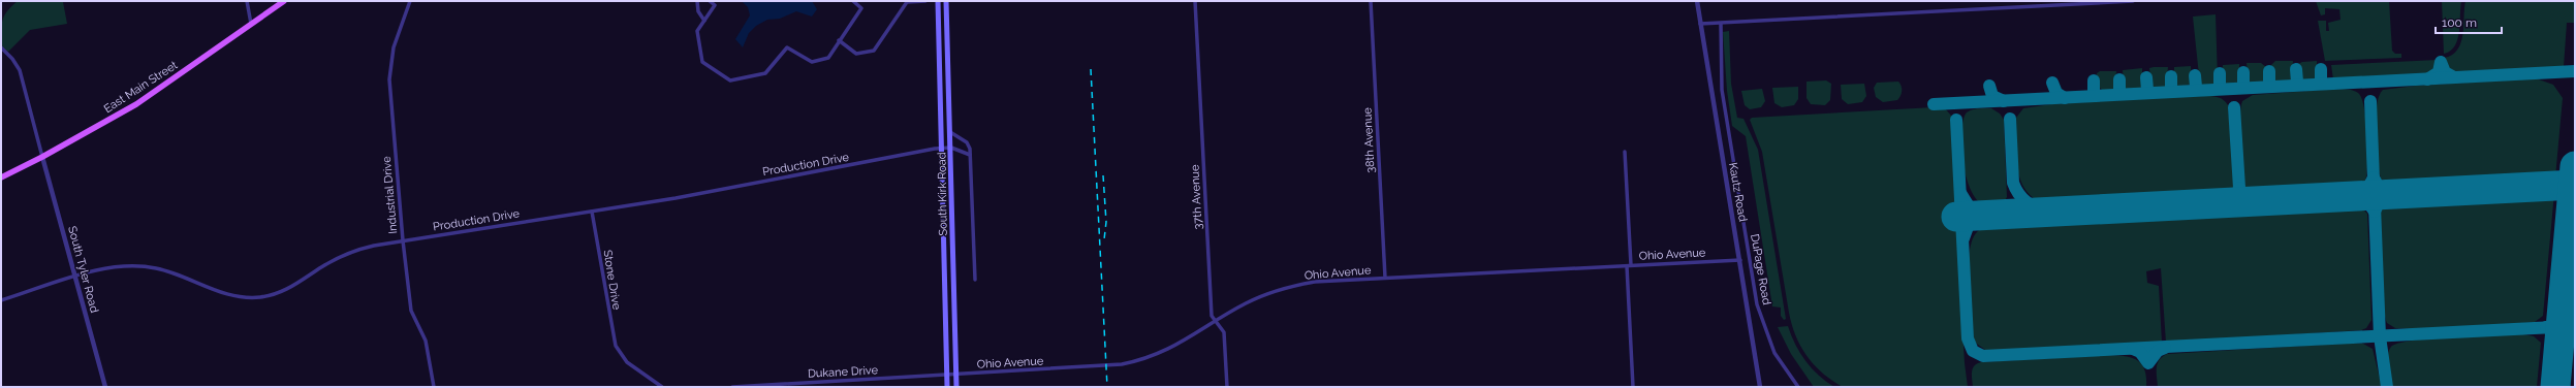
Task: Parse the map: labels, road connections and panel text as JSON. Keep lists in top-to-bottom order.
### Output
{
  "streets": {
    "main road": ["East Main Street", "South Kirk Road"],
    "street": [
      "38th Avenue",
      "Production Drive",
      "Kautz Road",
      "Industrial Drive",
      "37th Avenue",
      "Ohio Avenue",
      "South Tyler Road",
      "DuPage Road",
      "Stone Drive",
      "Dukane Drive"
    ]
  },
  "crossings": [
    ["East Main Street", "South Tyler Road"],
    ["38th Avenue", "Ohio Avenue"],
    ["Production Drive", "South Kirk Road"],
    ["Production Drive", "Industrial Drive"],
    ["Production Drive", "South Tyler Road"],
    ["Production Drive", "Stone Drive"],
    ["Kautz Road", "Ohio Avenue"],
    ["South Kirk Road", "Ohio Avenue"],
    ["South Kirk Road", "Dukane Drive"],
    ["37th Avenue", "Ohio Avenue"],
    ["Ohio Avenue", "Dukane Drive"]
  ],
  "scale_bar": "100 m"
}
